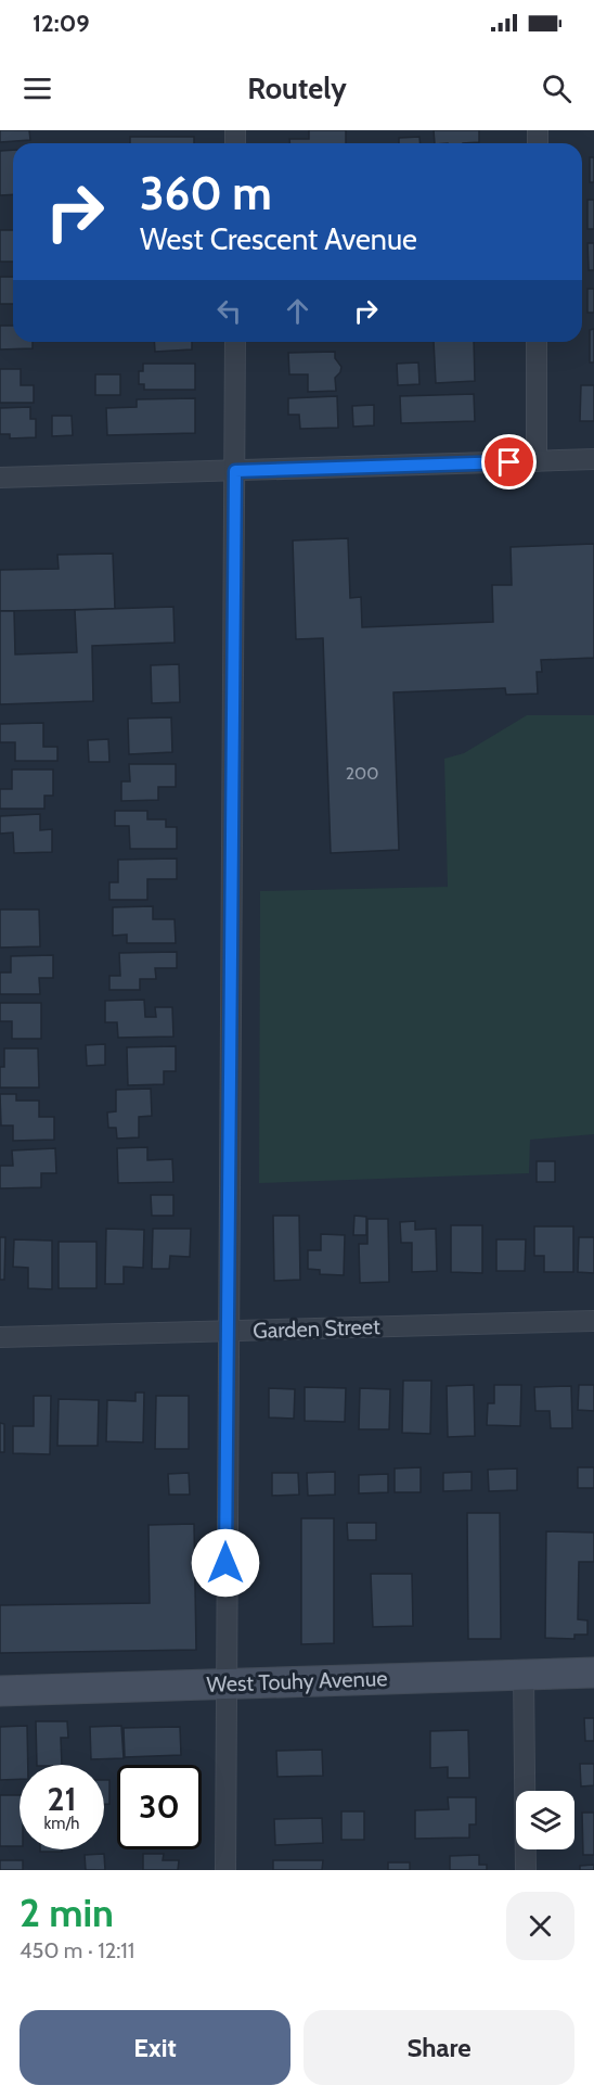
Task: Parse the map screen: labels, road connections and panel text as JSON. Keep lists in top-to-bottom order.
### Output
{
  "streets": {
    "main road": ["West Touhy Avenue"],
    "street": ["Garden Street"]
  },
  "house_numbers": ["200"],
  "page": {
    "status": "12:09",
    "header": "Routely",
    "turn": ["360 m", "West Crescent Avenue"],
    "speed": "21 km/h",
    "limit": "30",
    "heading": ["2 min", "450 m · 12:11"],
    "buttons": ["Exit", "Share"]
  }
}
